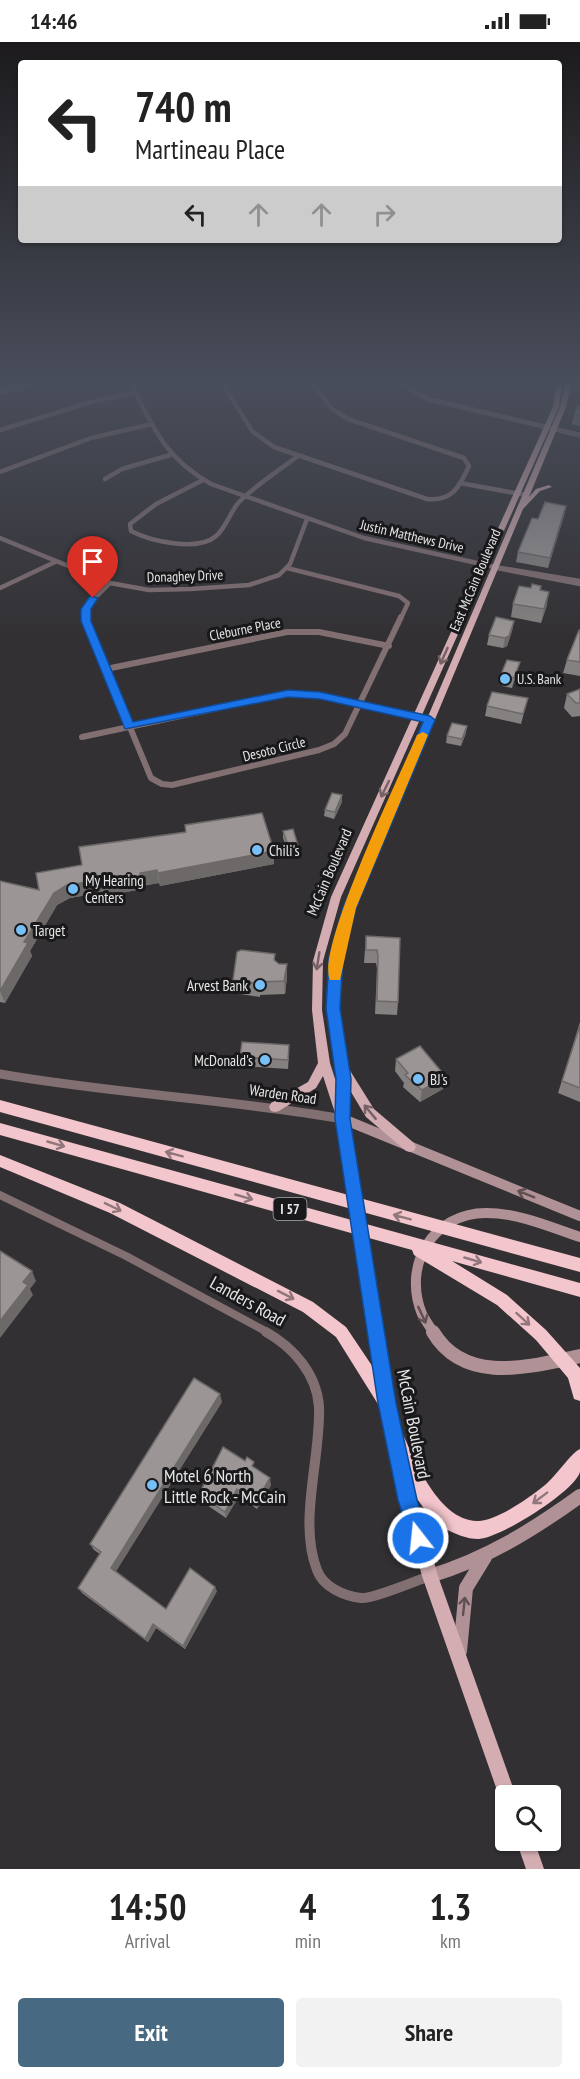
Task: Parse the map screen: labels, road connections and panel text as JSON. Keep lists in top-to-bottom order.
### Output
{
  "streets": {
    "highway": ["I 57"],
    "main road": [
      "East McCain Boulevard",
      "McCain Boulevard",
      "Warden Road",
      "Landers Road"
    ],
    "street": [
      "Justin Matthews Drive",
      "Donaghey Drive",
      "Cleburne Place",
      "Desoto Circle"
    ]
  },
  "crossings": [
    ["Justin Matthews Drive", "East McCain Boulevard"],
    ["Donaghey Drive", "Desoto Circle"],
    ["East McCain Boulevard", "McCain Boulevard"],
    ["Cleburne Place", "Desoto Circle"],
    ["McCain Boulevard", "Warden Road"],
    ["McCain Boulevard", "Landers Road"]
  ],
  "places": [
    "U.S. Bank",
    "Chili's",
    "My Hearing Centers",
    "Target",
    "Arvest Bank",
    "McDonald's",
    "BJ's",
    "Motel 6 North Little Rock - McCain"
  ],
  "page": {
    "status": "14:46",
    "turn": ["740 m", "Martineau Place"],
    "eta": [
      "14:50",
      "Arrival",
      "4",
      "min",
      "1.3",
      "km"
    ],
    "buttons": ["Exit", "Share"]
  }
}
